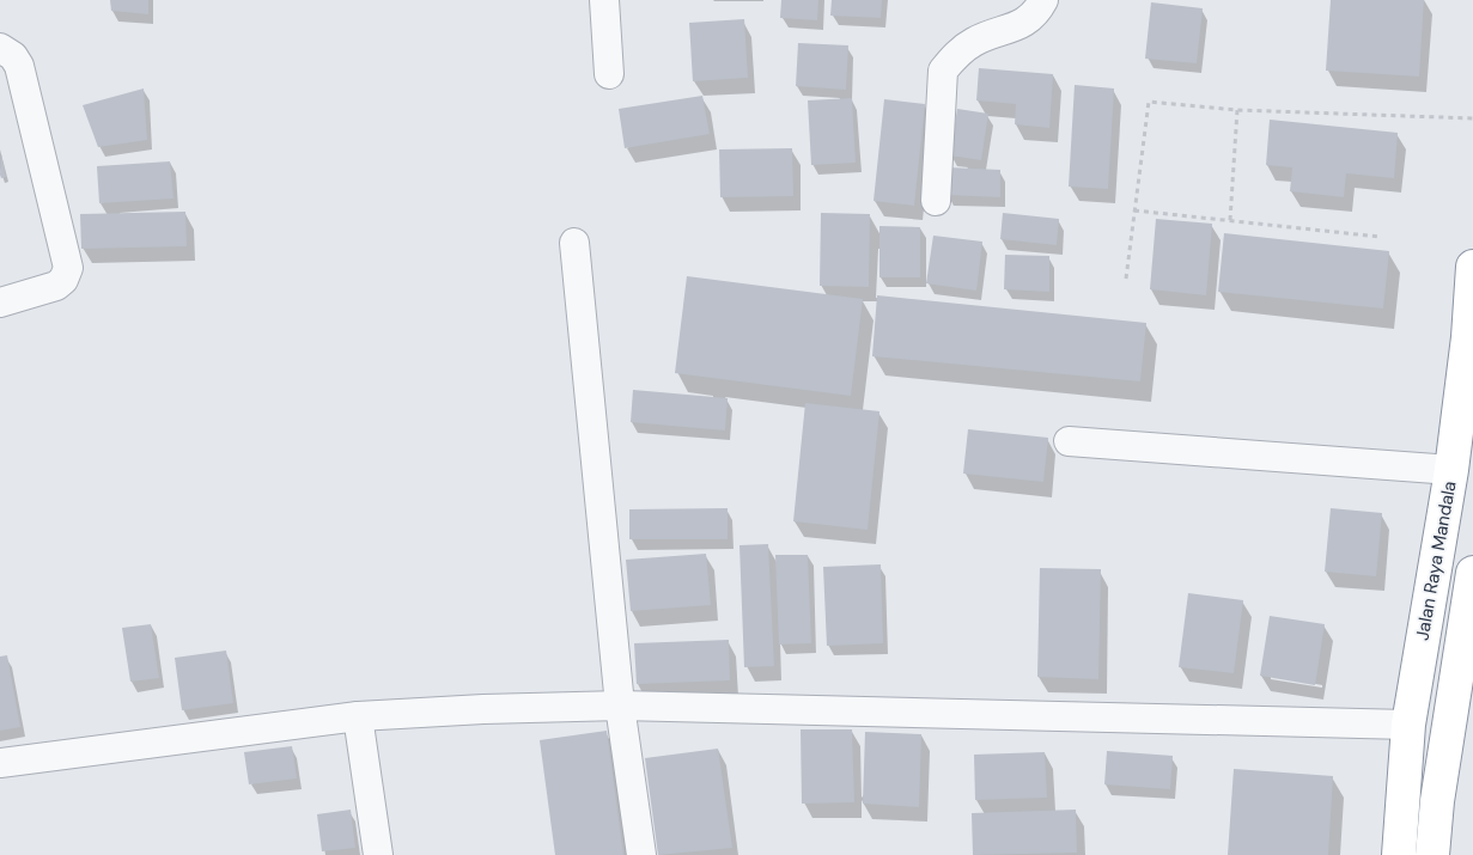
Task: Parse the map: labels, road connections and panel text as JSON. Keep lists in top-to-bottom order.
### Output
{
  "streets": {
    "highway": ["Jalan Raya Mandala"]
  }
}
